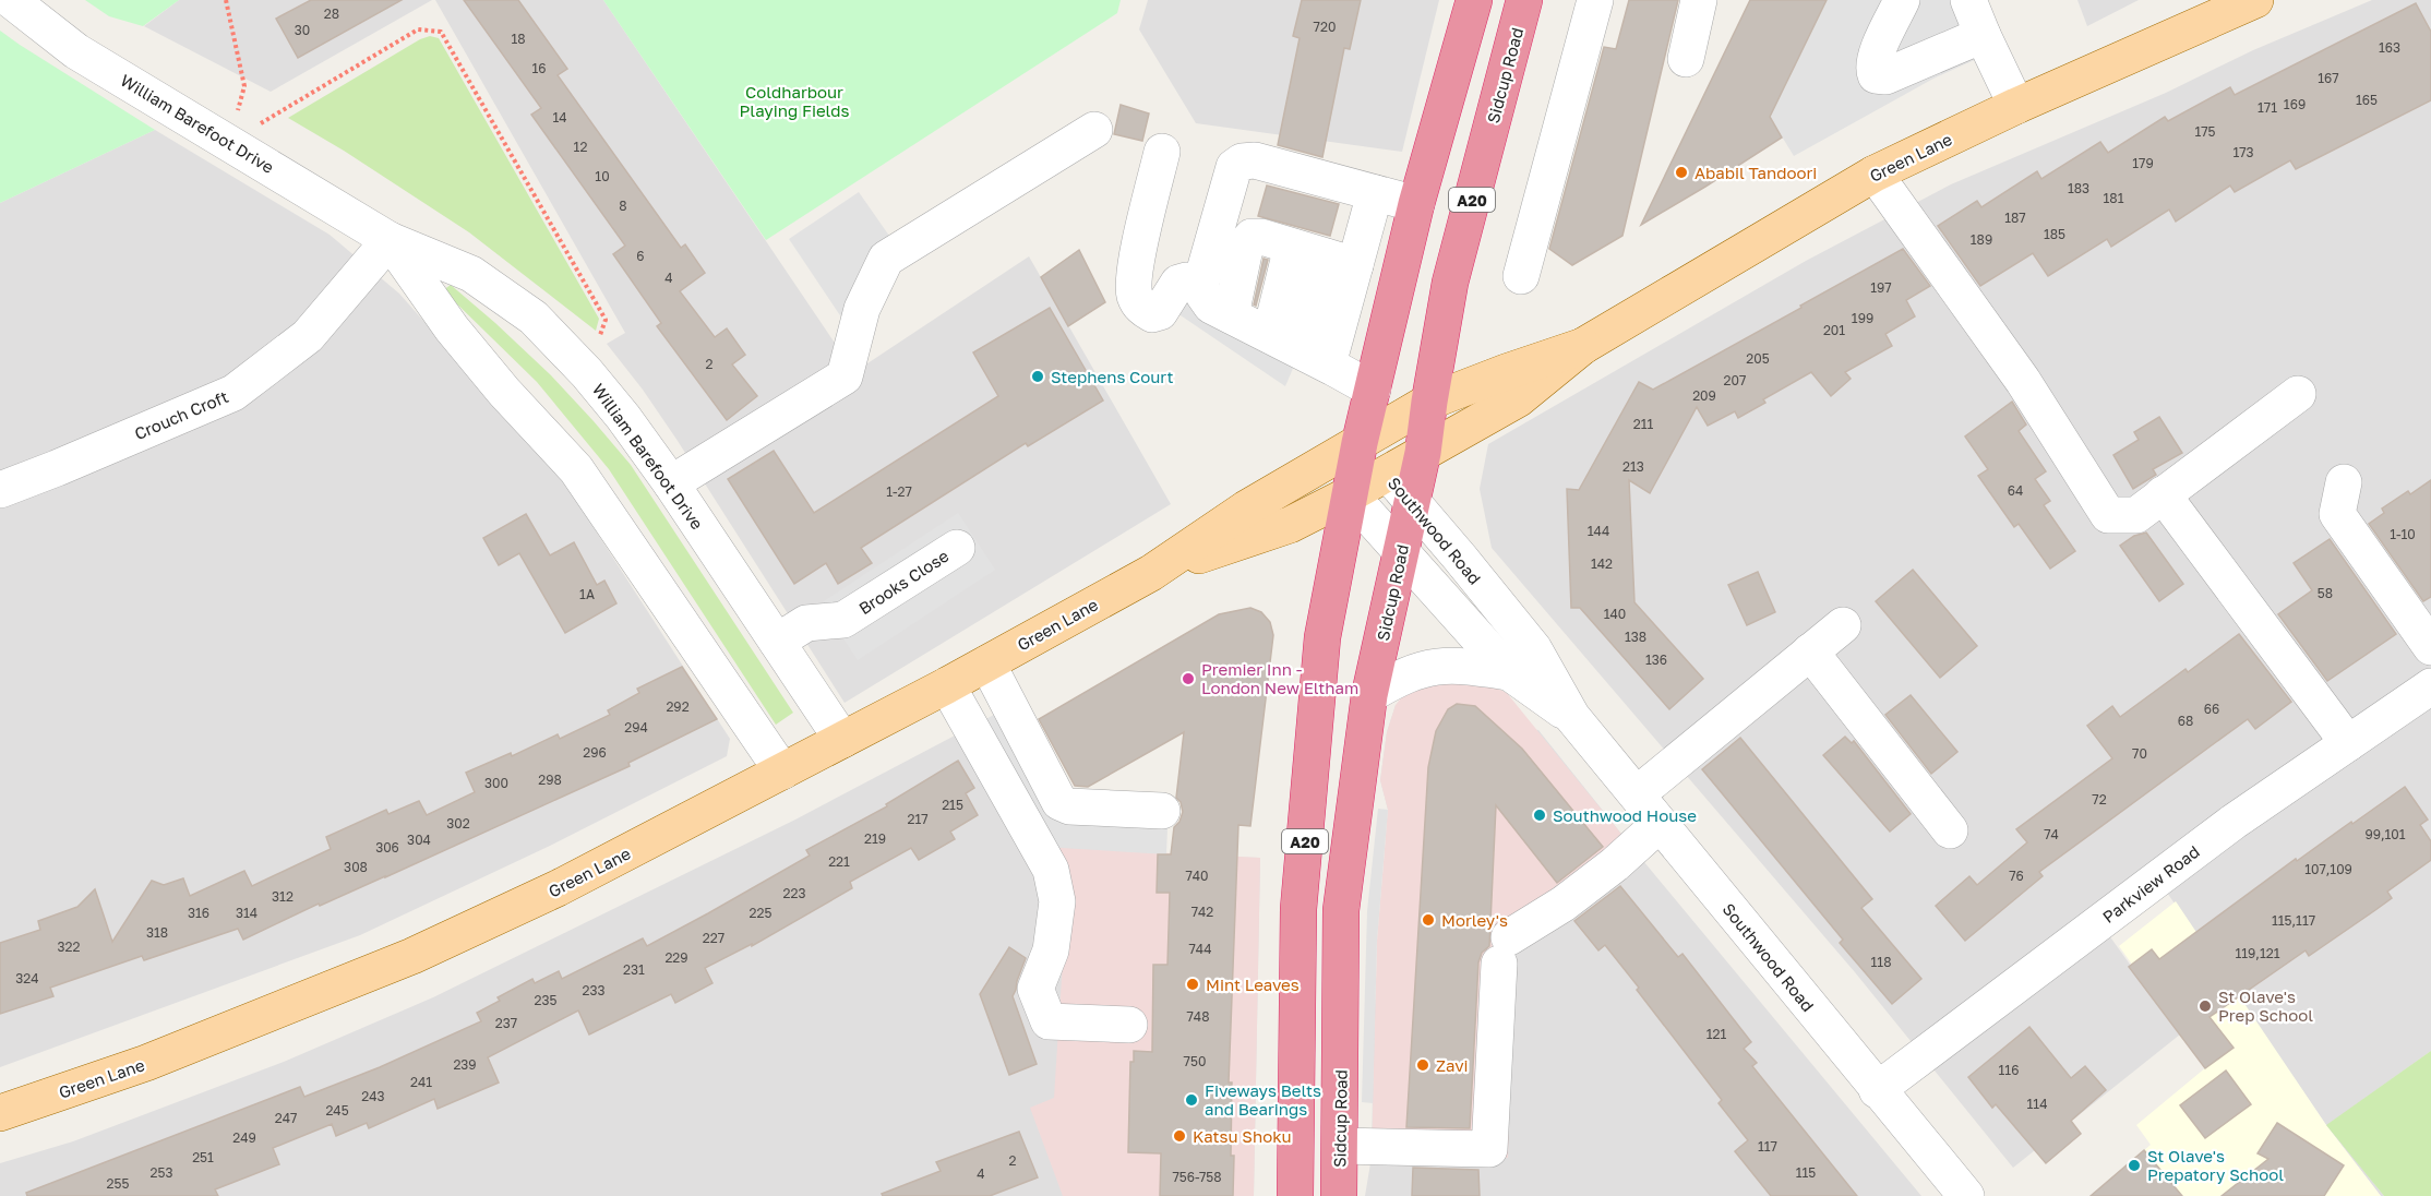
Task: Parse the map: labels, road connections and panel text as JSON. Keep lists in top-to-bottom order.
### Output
{
  "streets": {
    "highway": ["Sidcup Road", "A20"],
    "main road": ["Green Lane"],
    "street": [
      "William Barefoot Drive",
      "Crouch Croft",
      "Southwood Road",
      "Brooks Close",
      "Parkview Road"
    ]
  },
  "crossings": [
    ["Sidcup Road", "Green Lane"],
    ["Sidcup Road", "Southwood Road"],
    ["William Barefoot Drive", "Green Lane"],
    ["William Barefoot Drive", "Crouch Croft"],
    ["William Barefoot Drive", "Brooks Close"],
    ["Green Lane", "A20"],
    ["Green Lane", "Southwood Road"],
    ["A20", "Southwood Road"],
    ["Southwood Road", "Parkview Road"]
  ],
  "parks": ["Coldharbour Playing Fields"],
  "places": [
    "Ababil Tandoori",
    "Stephens Court",
    "Premier Inn - London New Eltham",
    "Southwood House",
    "Morley's",
    "Mint Leaves",
    "St Olave's Prep School",
    "Zavi",
    "Fiveways Belts and Bearings",
    "Katsu Shoku",
    "St Olave's Prepatory School"
  ],
  "house_numbers": [
    "28",
    "720",
    "30",
    "18",
    "163",
    "16",
    "167",
    "165",
    "169",
    "171",
    "14",
    "175",
    "12",
    "173",
    "179",
    "10",
    "183",
    "181",
    "8",
    "187",
    "185",
    "189",
    "6",
    "4",
    "197",
    "199",
    "201",
    "205",
    "2",
    "207",
    "209",
    "211",
    "213",
    "64",
    "1-27",
    "144",
    "1-10",
    "142",
    "58",
    "1A",
    "140",
    "138",
    "136",
    "292",
    "66",
    "68",
    "294",
    "296",
    "70",
    "298",
    "300",
    "72",
    "215",
    "217",
    "302",
    "74",
    "99,101",
    "219",
    "304",
    "306",
    "221",
    "308",
    "107,109",
    "740",
    "76",
    "223",
    "312",
    "742",
    "316",
    "314",
    "225",
    "115,117",
    "318",
    "227",
    "322",
    "744",
    "119,121",
    "229",
    "118",
    "231",
    "324",
    "233",
    "235",
    "748",
    "237",
    "121",
    "750",
    "239",
    "116",
    "241",
    "243",
    "114",
    "245",
    "247",
    "249",
    "117",
    "251",
    "2",
    "253",
    "115",
    "4",
    "756-758",
    "255"
  ]
}
